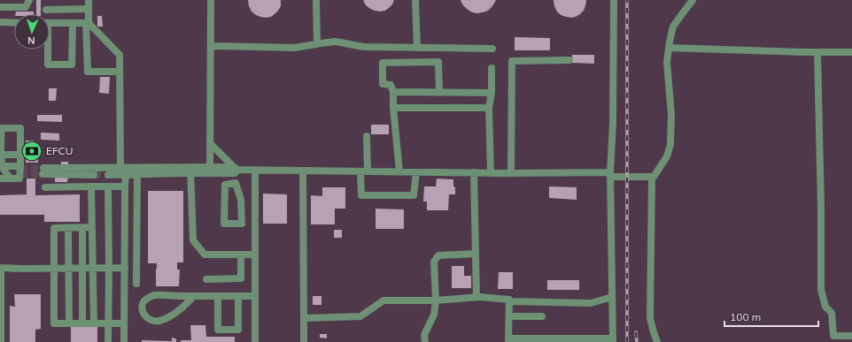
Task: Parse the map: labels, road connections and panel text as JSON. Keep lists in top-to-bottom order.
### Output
{
  "places": {
    "bank": ["EFCU"]
  },
  "scale_bar": "100 m",
  "north": "bottom"
}
